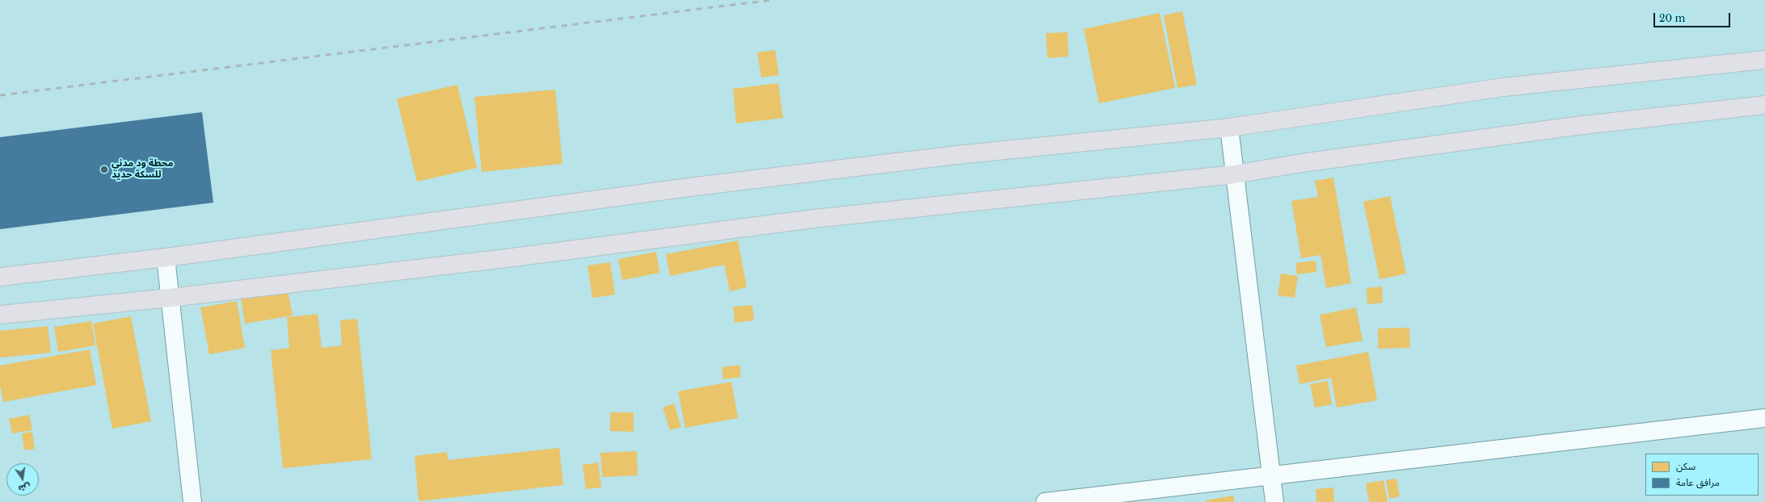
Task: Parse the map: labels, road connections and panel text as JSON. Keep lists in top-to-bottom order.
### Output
{
  "places": ["محطة ود مدني للسكة حديد"],
  "legend": ["سكن", "مرافق عامة"],
  "scale_bar": "20 m",
  "north": "bottom"
}
